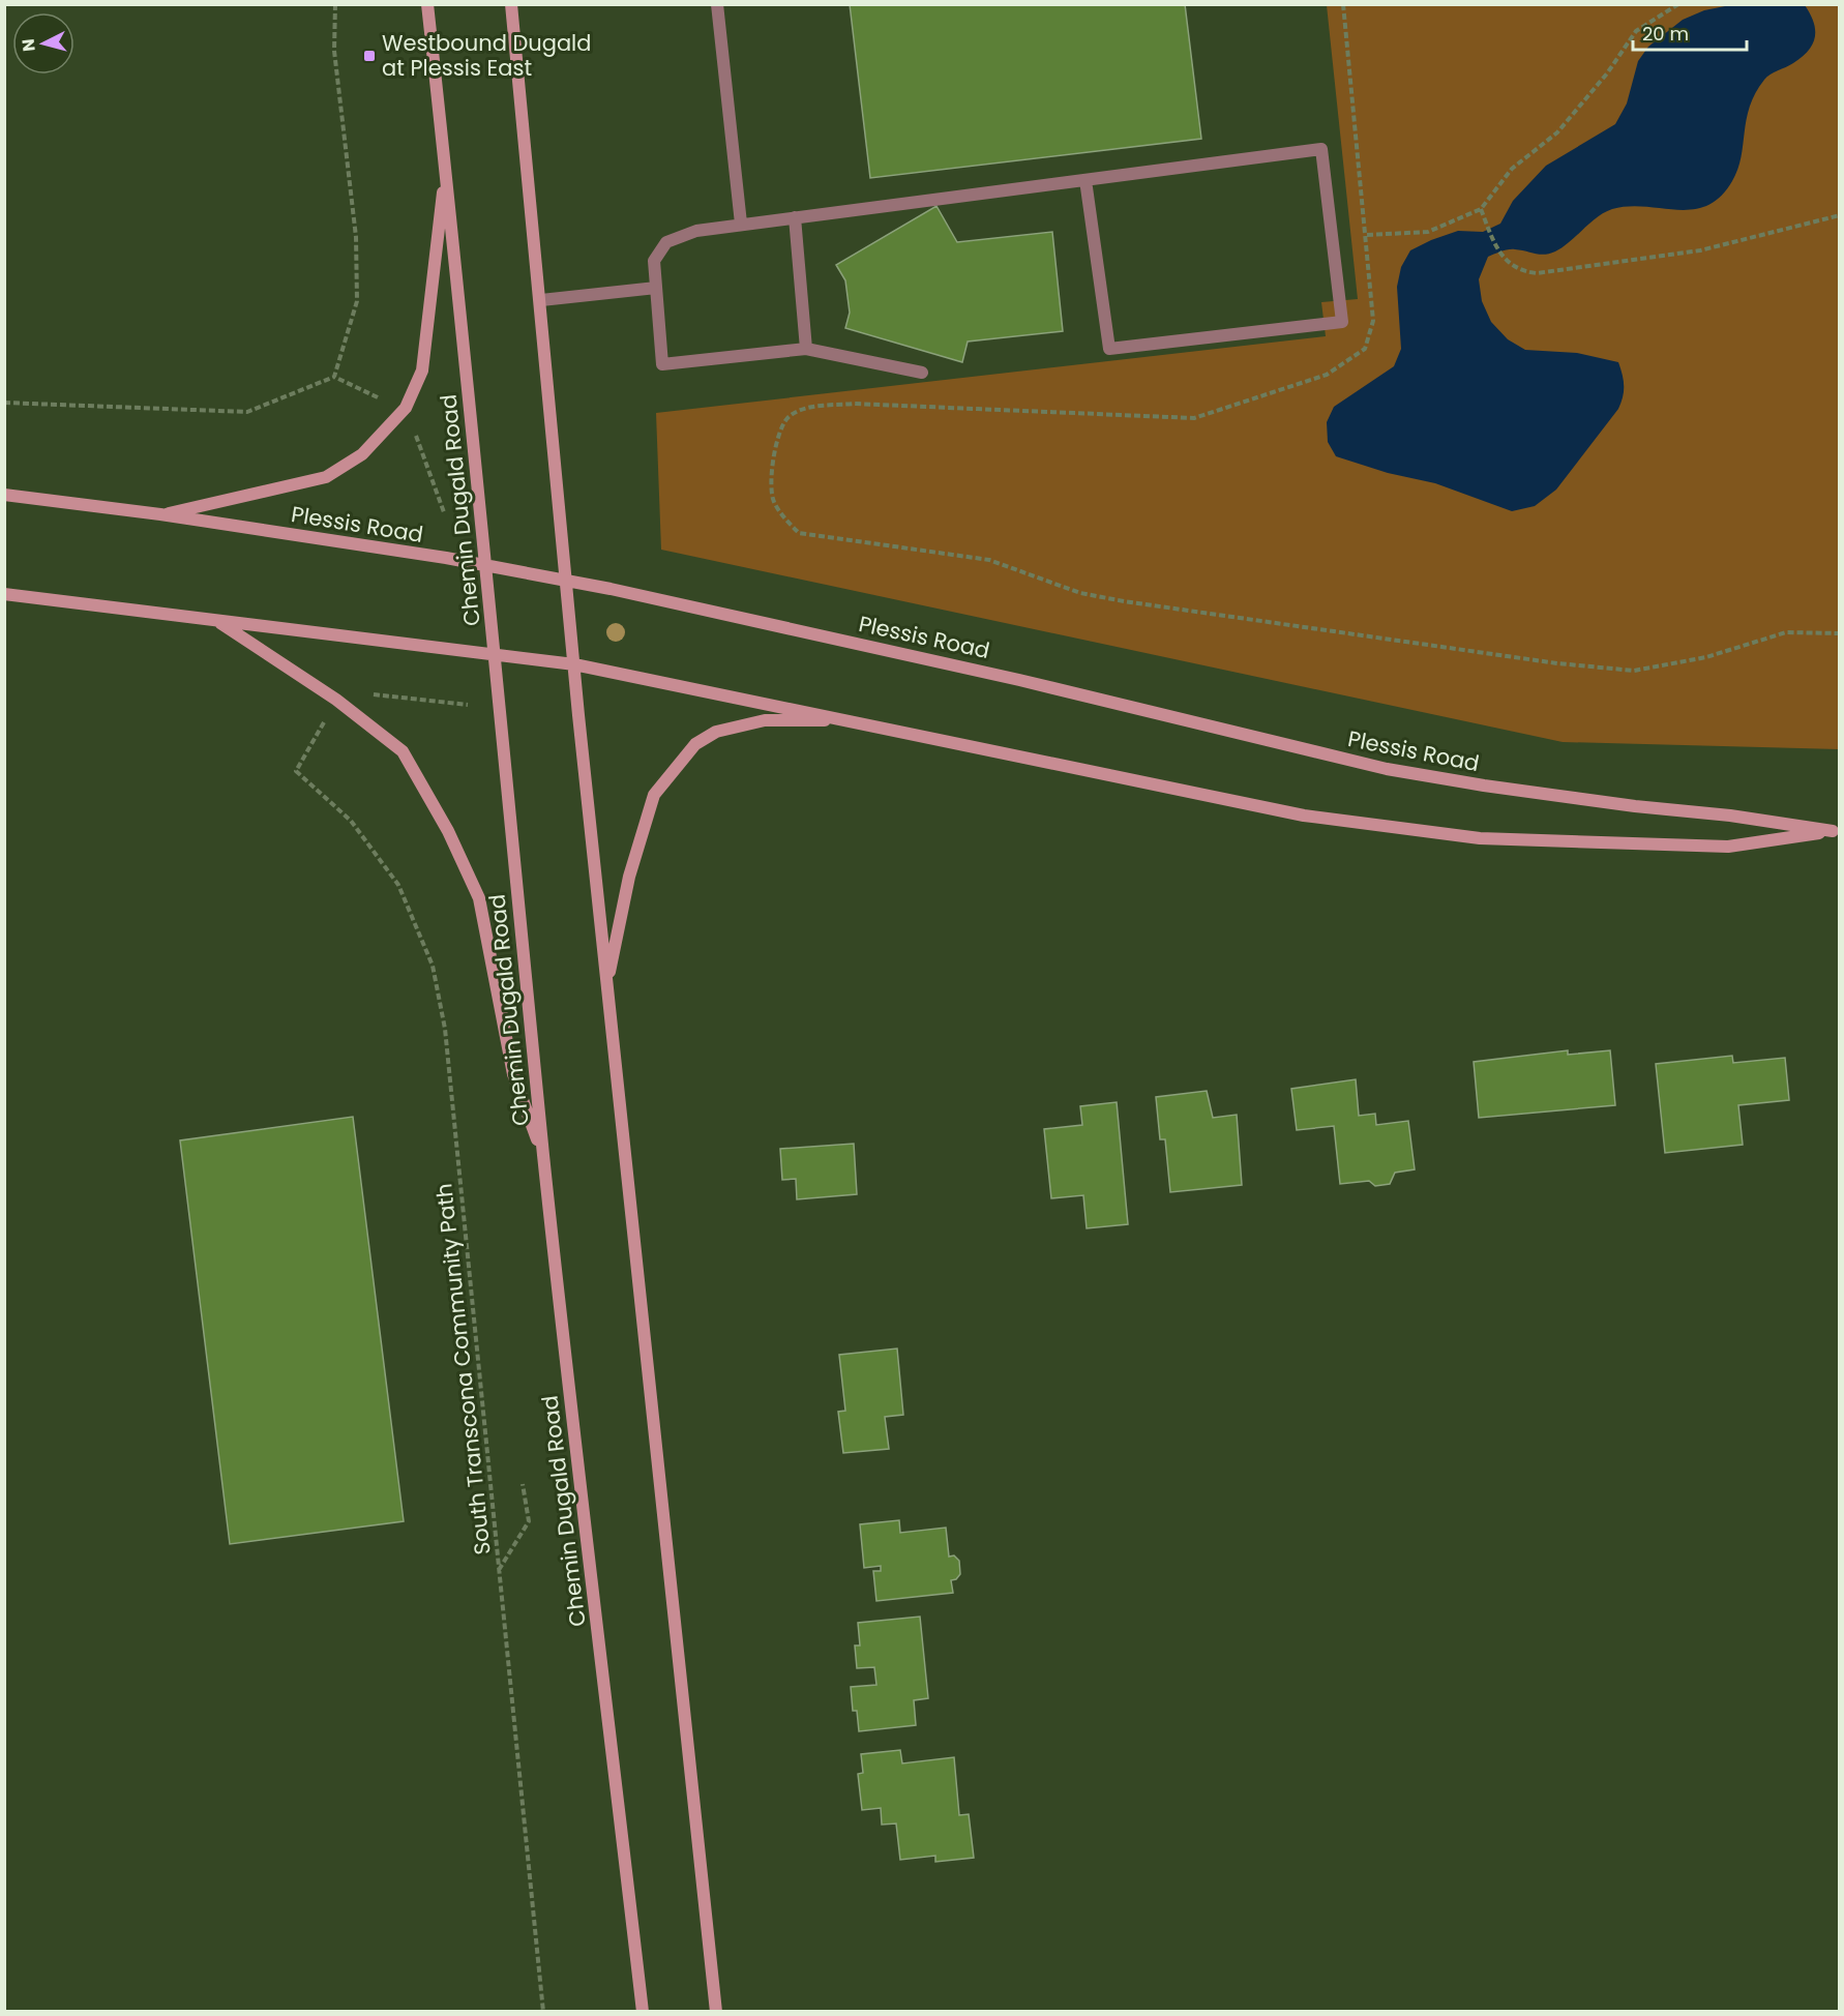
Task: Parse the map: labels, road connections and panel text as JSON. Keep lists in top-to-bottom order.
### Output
{
  "streets": {
    "main road": ["Chemin Dugald Road", "Plessis Road"],
    "path": ["South Transcona Community Path"]
  },
  "crossings": [
    ["Chemin Dugald Road", "Plessis Road"]
  ],
  "places": {
    "transit": ["Westbound Dugald at Plessis East"]
  },
  "scale_bar": "20 m",
  "north": "left"
}
